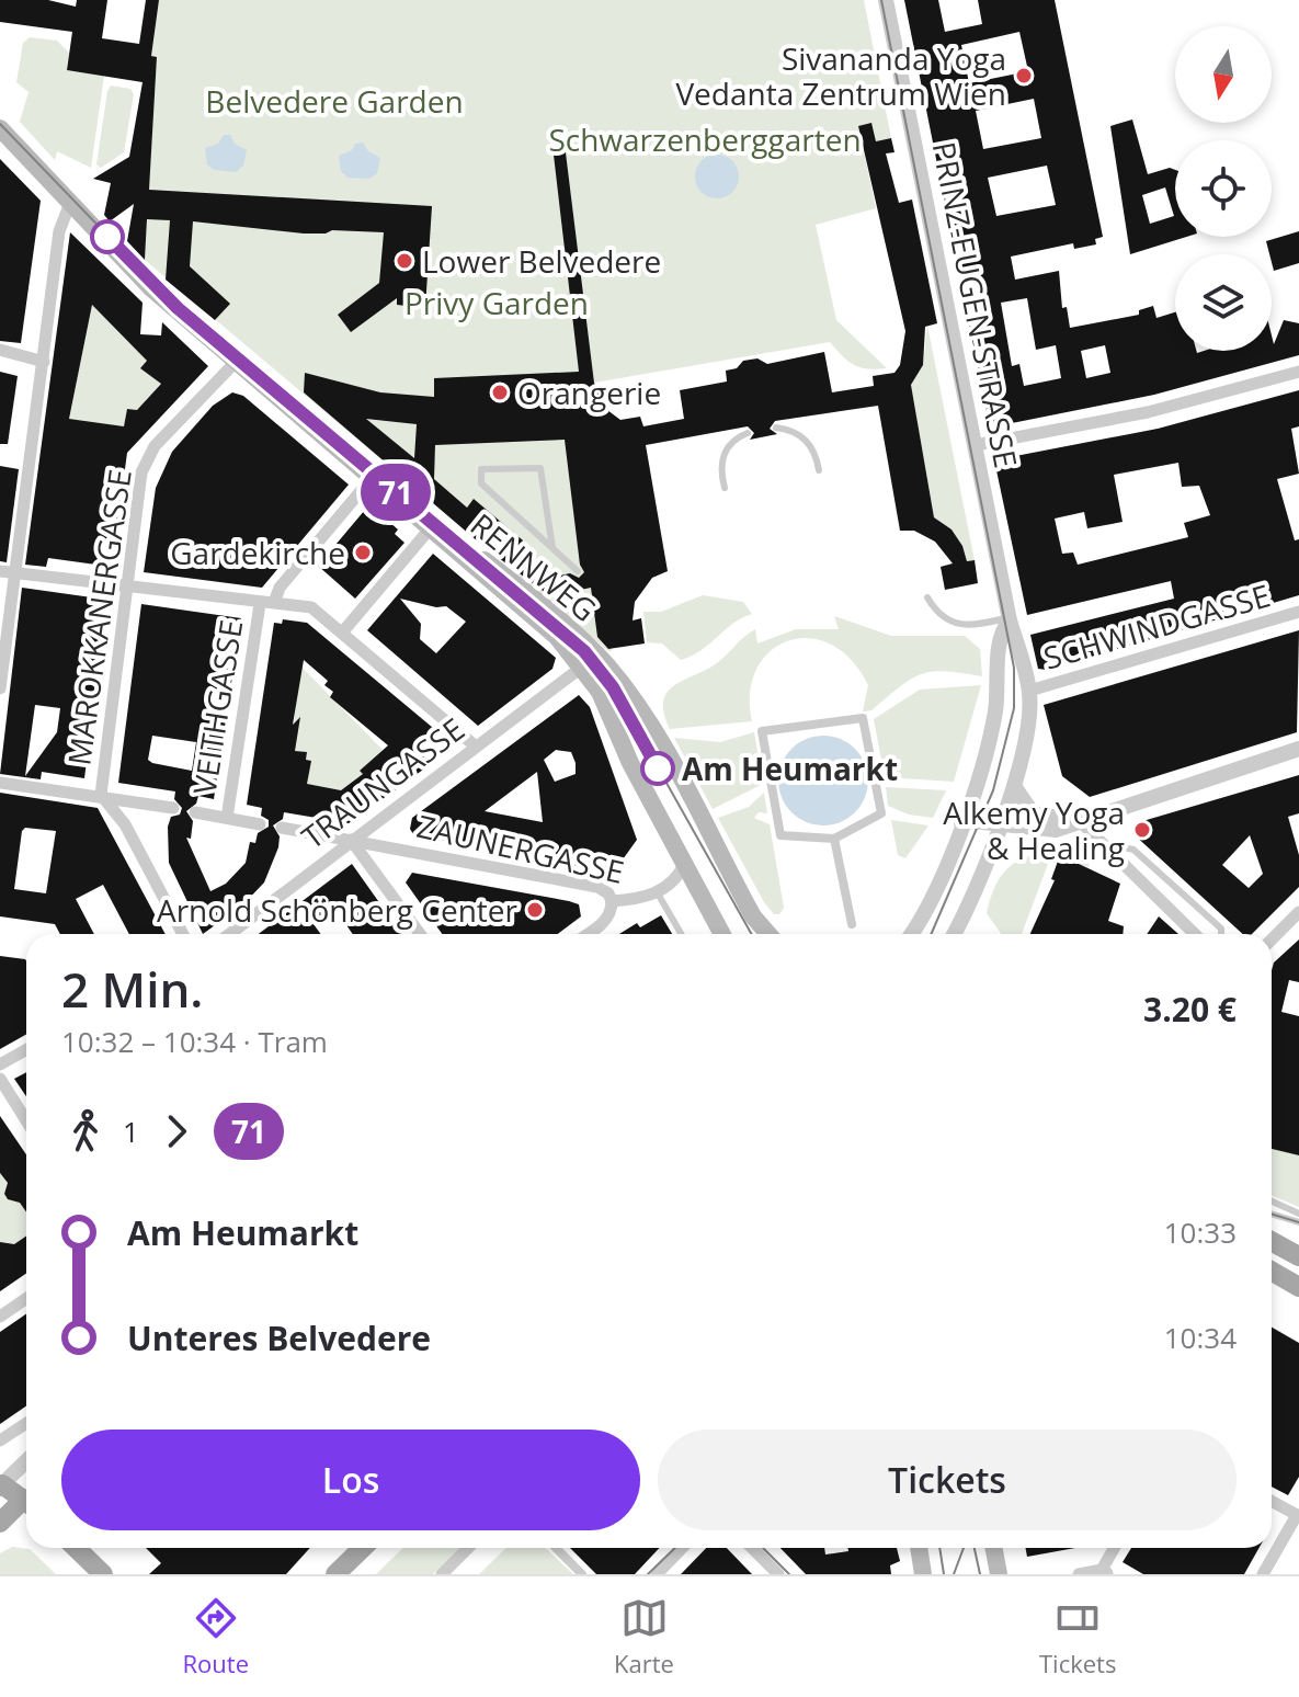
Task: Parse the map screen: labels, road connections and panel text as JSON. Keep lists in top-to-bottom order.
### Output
{
  "streets": {
    "main road": ["RENNWEG"],
    "street": [
      "PRINZ-EUGEN-STRASSE",
      "MAROKKANERGASSE",
      "SCHWINDGASSE",
      "VEITHGASSE",
      "TRAUNGASSE",
      "ZAUNERGASSE"
    ]
  },
  "crossings": [
    ["PRINZ-EUGEN-STRASSE", "SCHWINDGASSE"],
    ["RENNWEG", "MAROKKANERGASSE"],
    ["RENNWEG", "VEITHGASSE"],
    ["RENNWEG", "TRAUNGASSE"],
    ["RENNWEG", "ZAUNERGASSE"],
    ["TRAUNGASSE", "ZAUNERGASSE"]
  ],
  "parks": ["Belvedere Garden", "Schwarzenberggarten", "Privy Garden"],
  "places": [
    "Sivananda Yoga Vedanta Zentrum Wien",
    "Lower Belvedere",
    "Orangerie",
    "Gardekirche",
    "Am Heumarkt",
    "Alkemy Yoga & Healing",
    "Arnold Schönberg Center"
  ],
  "lines": ["tram line 71"],
  "north": "bottom",
  "page": {
    "on_map": "71",
    "heading": ["2 Min.", "10:32 – 10:34 · Tram", "3.20 €"],
    "legs": ["1", "71"],
    "list": [
      {
        "name": "Am Heumarkt",
        "value": "10:33"
      },
      {
        "name": "Unteres Belvedere",
        "value": "10:34"
      }
    ],
    "buttons": ["Los", "Tickets"],
    "tabs": ["Route", "Karte", "Tickets"]
  }
}
